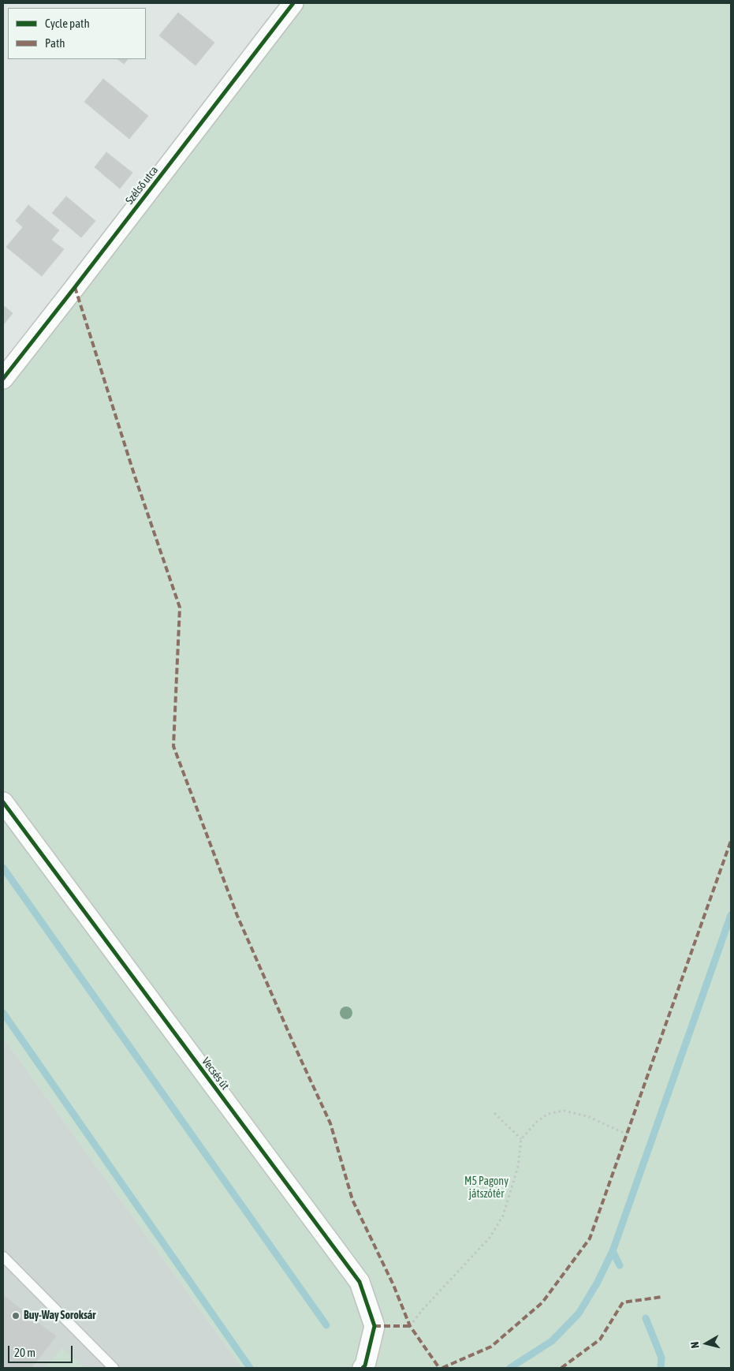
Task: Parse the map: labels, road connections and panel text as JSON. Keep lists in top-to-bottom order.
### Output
{
  "streets": {
    "street": ["Szélső utca", "Vecsés út"]
  },
  "parks": ["M5 Pagony játszótér"],
  "places": ["Buy-Way Soroksár"],
  "legend": ["Cycle path", "Path"],
  "scale_bar": "20 m",
  "north": "left"
}
